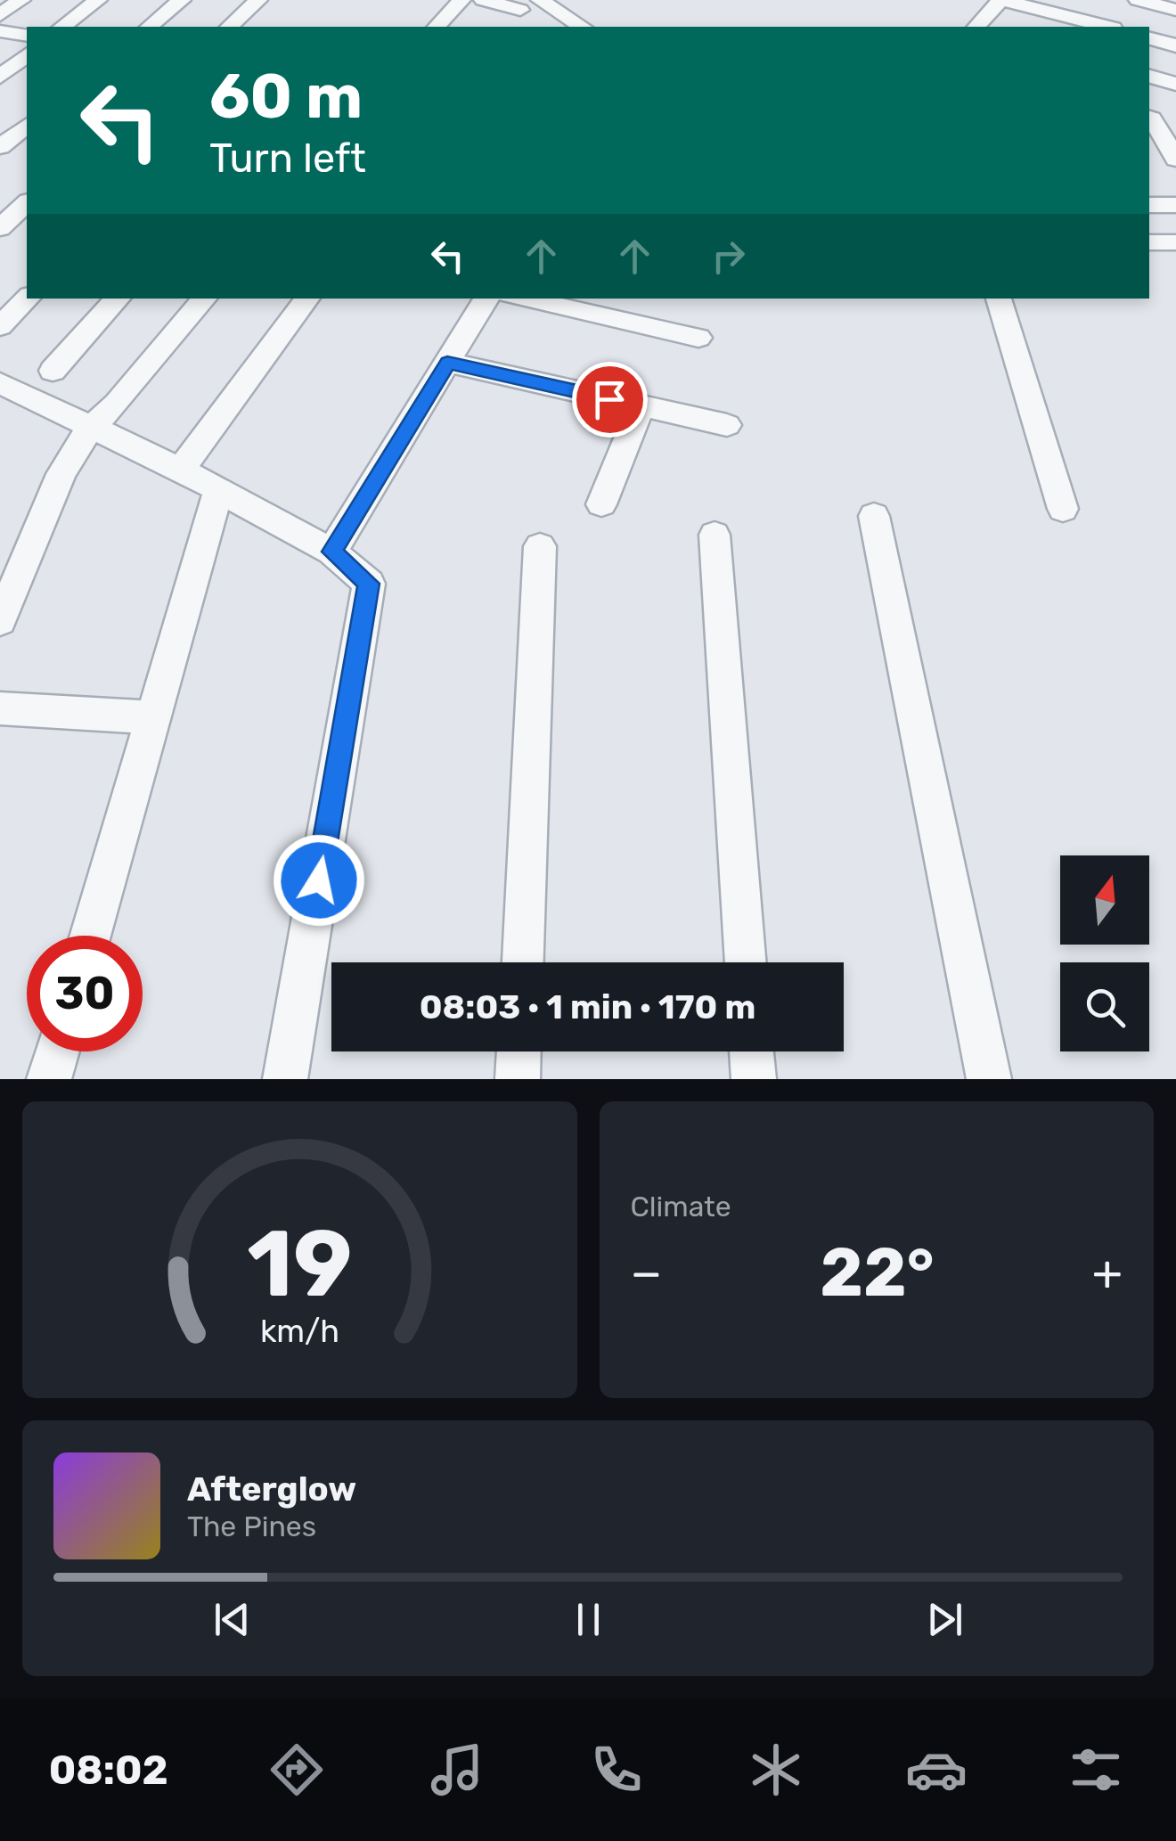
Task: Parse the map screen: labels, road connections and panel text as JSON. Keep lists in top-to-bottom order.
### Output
{
  "north": "top",
  "page": {
    "turn": ["60 m", "Turn left"],
    "limit": "30",
    "trip": "08:03 · 1 min · 170 m",
    "tile": "Climate",
    "heat": ["−", "22°", "+"],
    "song": ["Afterglow", "The Pines"],
    "tabs": "08:02",
    "gauge": ["19", "km/h"]
  }
}
